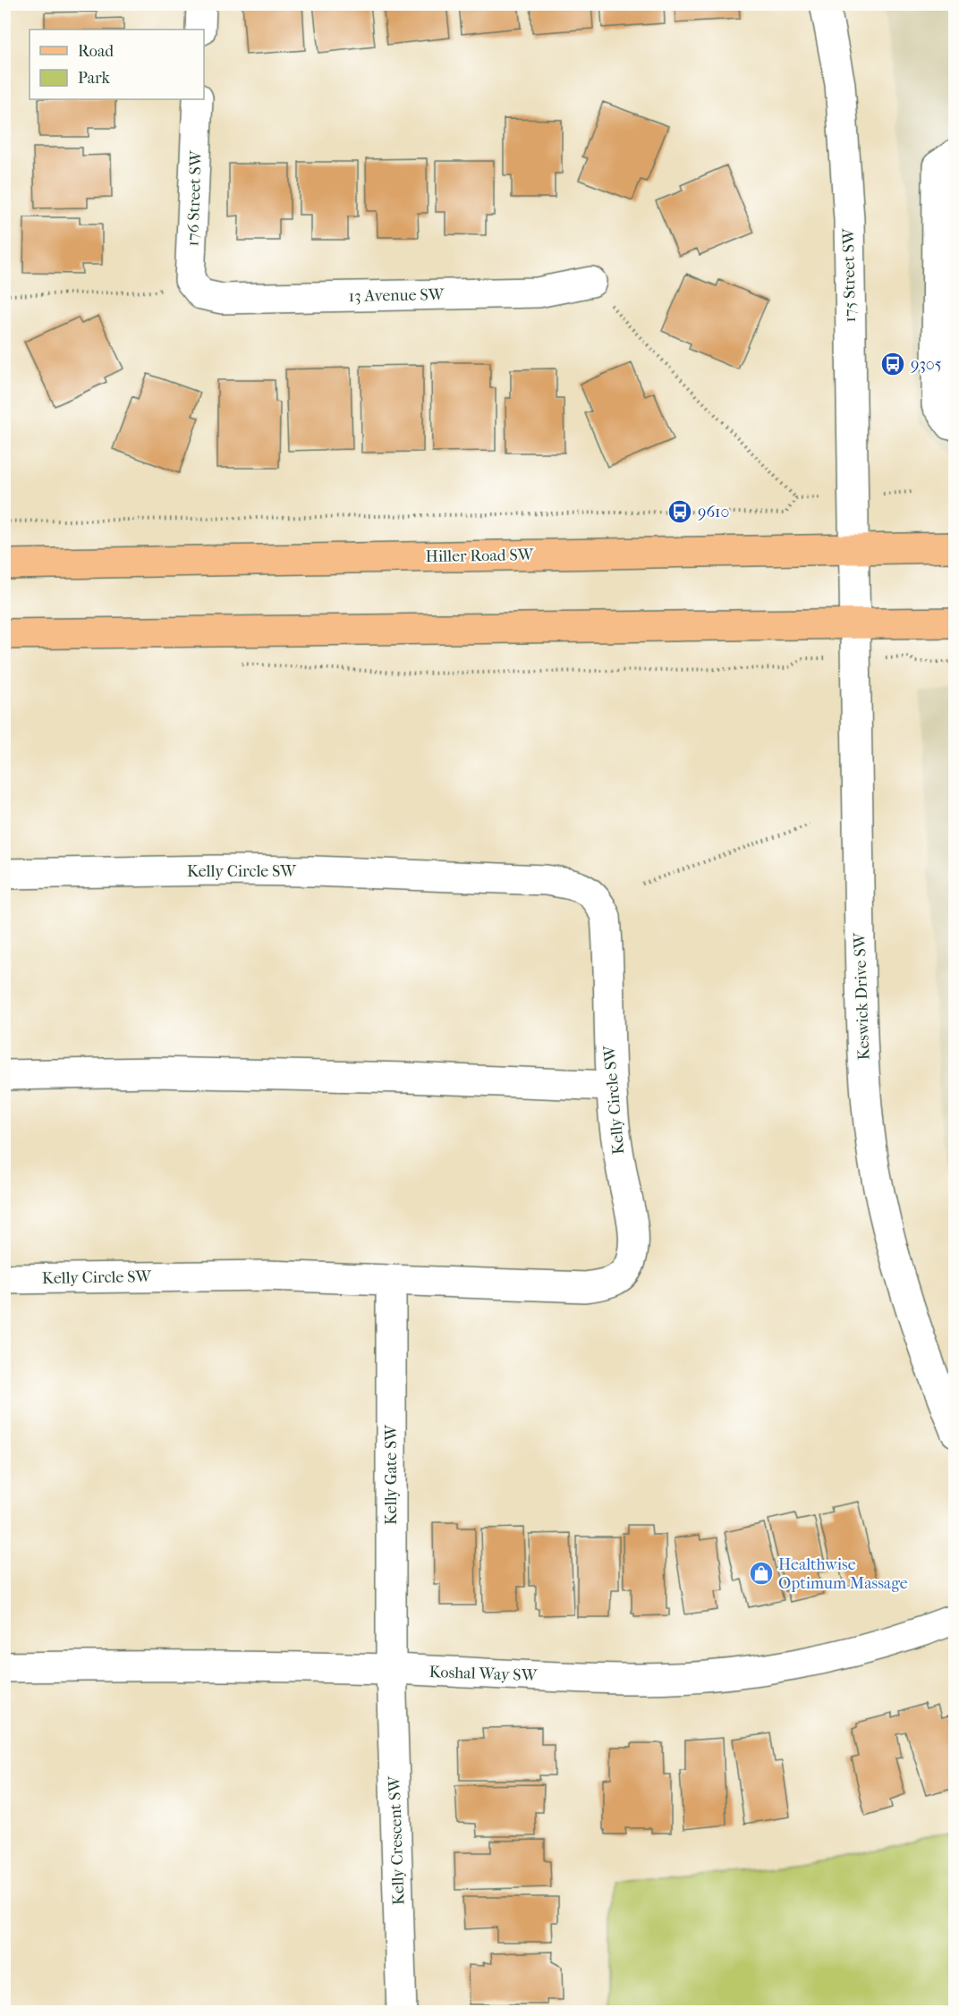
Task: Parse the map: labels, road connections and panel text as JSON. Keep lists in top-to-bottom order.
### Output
{
  "streets": {
    "main road": ["Hiller Road SW"],
    "street": [
      "176 Street SW",
      "175 Street SW",
      "13 Avenue SW",
      "Kelly Circle SW",
      "Keswick Drive SW",
      "Kelly Gate SW",
      "Koshal Way SW",
      "Kelly Crescent SW"
    ]
  },
  "crossings": [
    ["176 Street SW", "13 Avenue SW"],
    ["175 Street SW", "Hiller Road SW"],
    ["175 Street SW", "Keswick Drive SW"],
    ["Hiller Road SW", "Keswick Drive SW"],
    ["Kelly Circle SW", "Kelly Gate SW"],
    ["Kelly Gate SW", "Koshal Way SW"],
    ["Kelly Gate SW", "Kelly Crescent SW"],
    ["Koshal Way SW", "Kelly Crescent SW"]
  ],
  "places": {
    "bus stop": ["9305", "9610"],
    "shop": ["Healthwise Optimum Massage"]
  },
  "legend": ["Road", "Park"]
}
